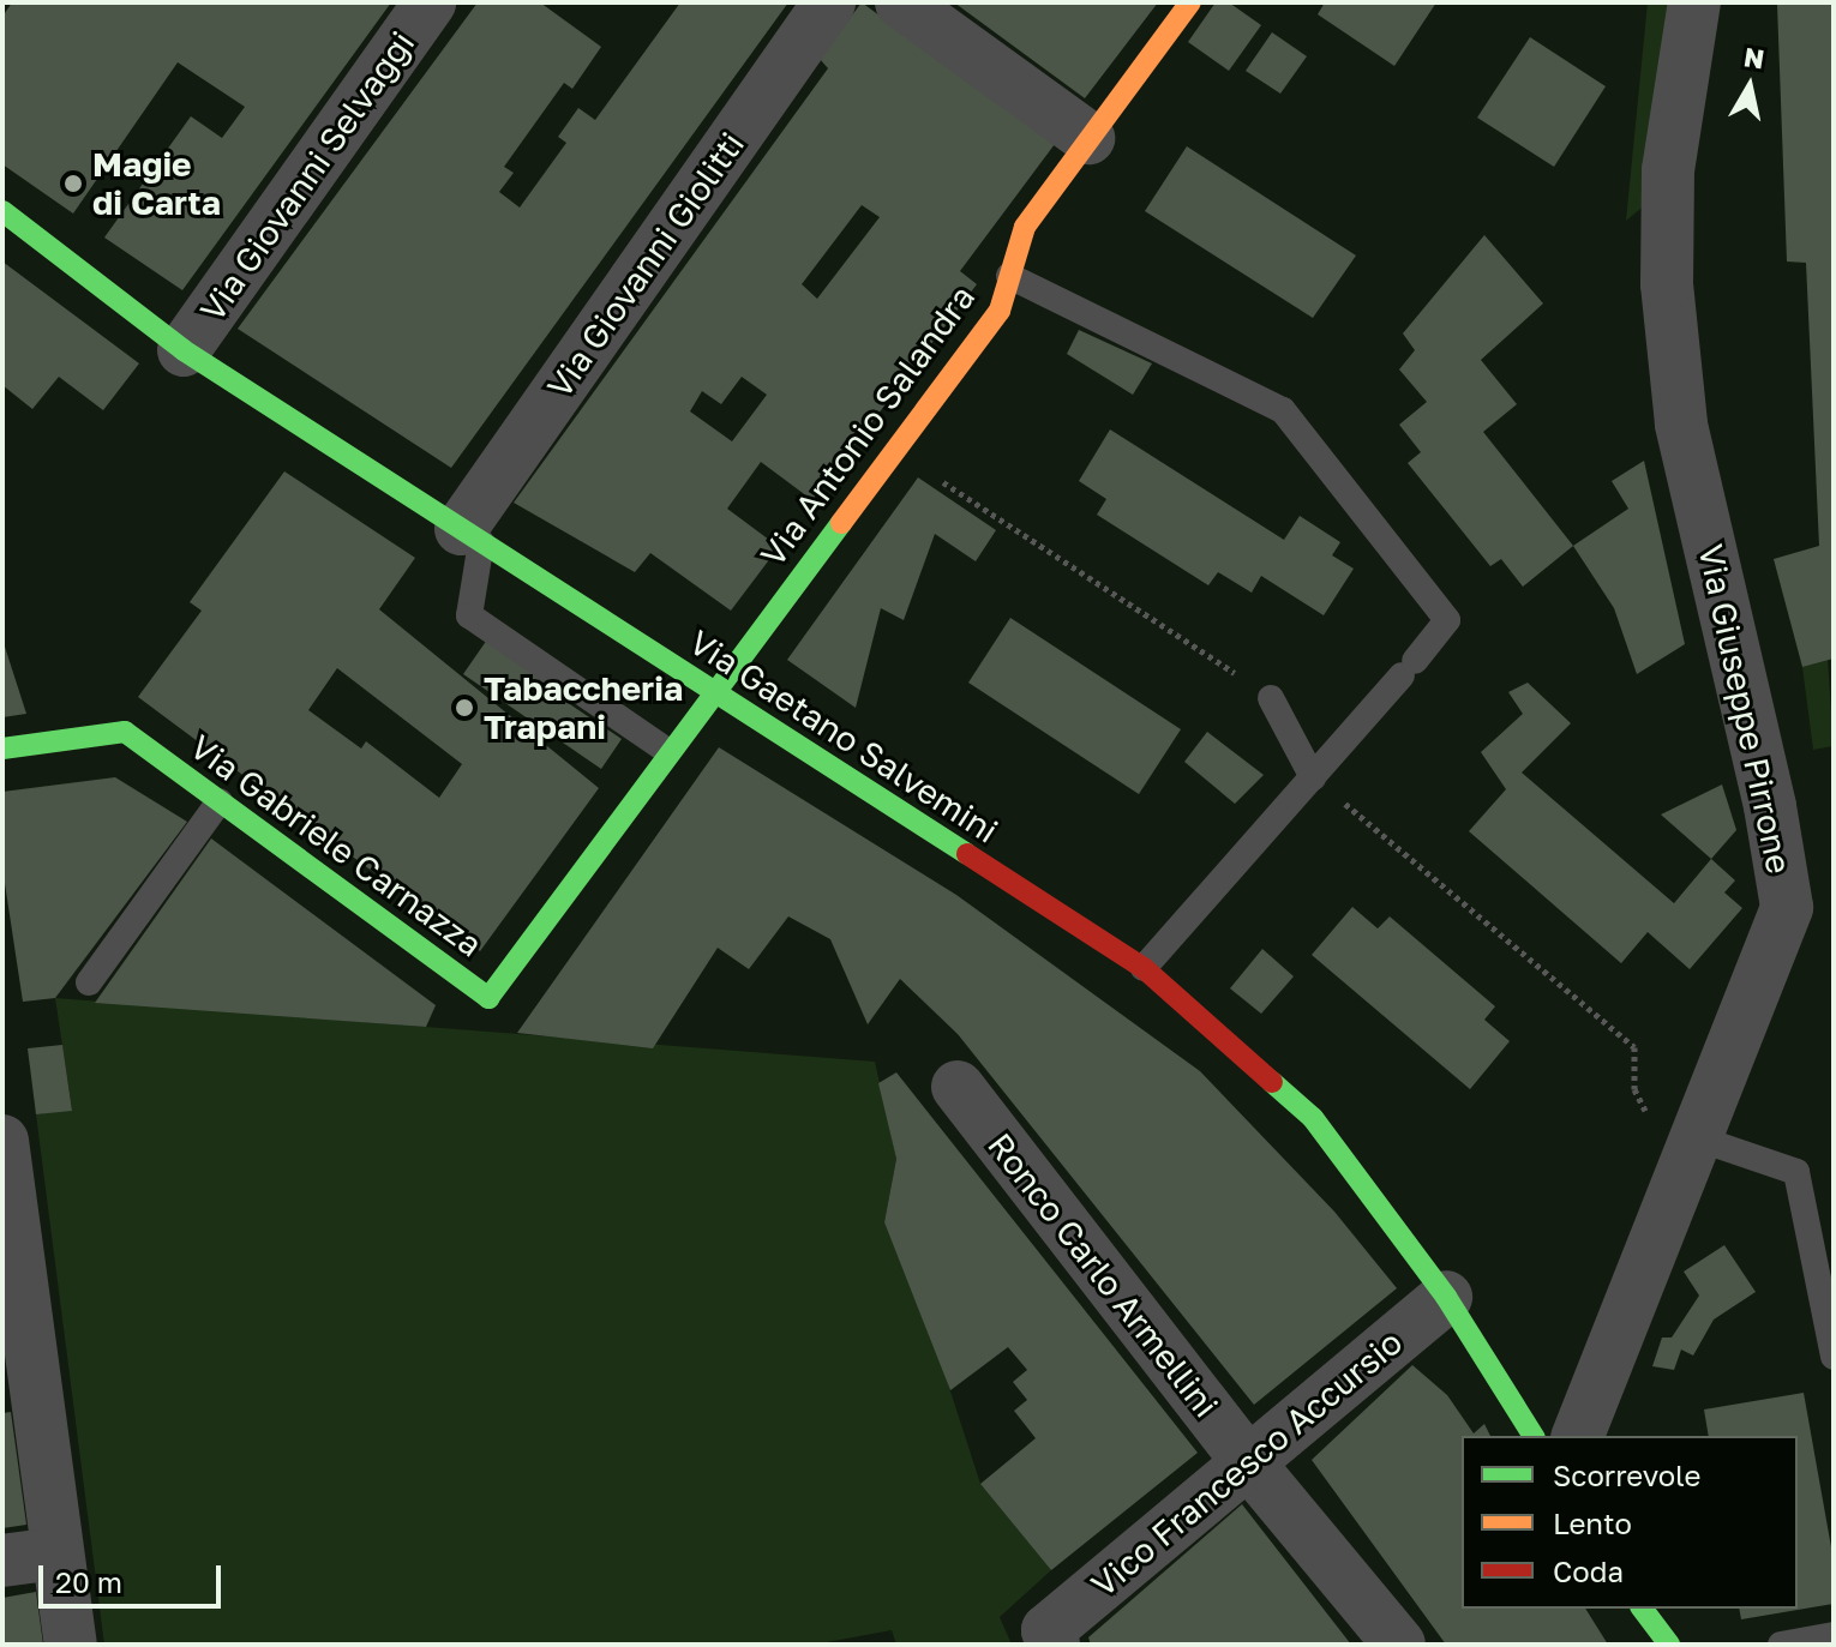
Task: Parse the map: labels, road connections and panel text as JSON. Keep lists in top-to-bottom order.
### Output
{
  "streets": {
    "main road": ["Via Antonio Salandra", "Via Gaetano Salvemini", "Via Gabriele Carnazza"],
    "street": [
      "Via Giovanni Selvaggi",
      "Via Giovanni Giolitti",
      "Via Giuseppe Pirrone",
      "Ronco Carlo Armellini",
      "Vico Francesco Accursio"
    ]
  },
  "crossings": [
    ["Via Giovanni Selvaggi", "Via Gaetano Salvemini"],
    ["Via Giovanni Giolitti", "Via Gaetano Salvemini"],
    ["Via Antonio Salandra", "Via Gaetano Salvemini"],
    ["Via Antonio Salandra", "Via Gabriele Carnazza"],
    ["Via Gaetano Salvemini", "Via Gabriele Carnazza"],
    ["Via Gaetano Salvemini", "Vico Francesco Accursio"],
    ["Ronco Carlo Armellini", "Vico Francesco Accursio"]
  ],
  "places": ["Magie di Carta", "Tabaccheria Trapani"],
  "legend": ["Scorrevole", "Lento", "Coda"],
  "scale_bar": "20 m",
  "north": "top"
}
